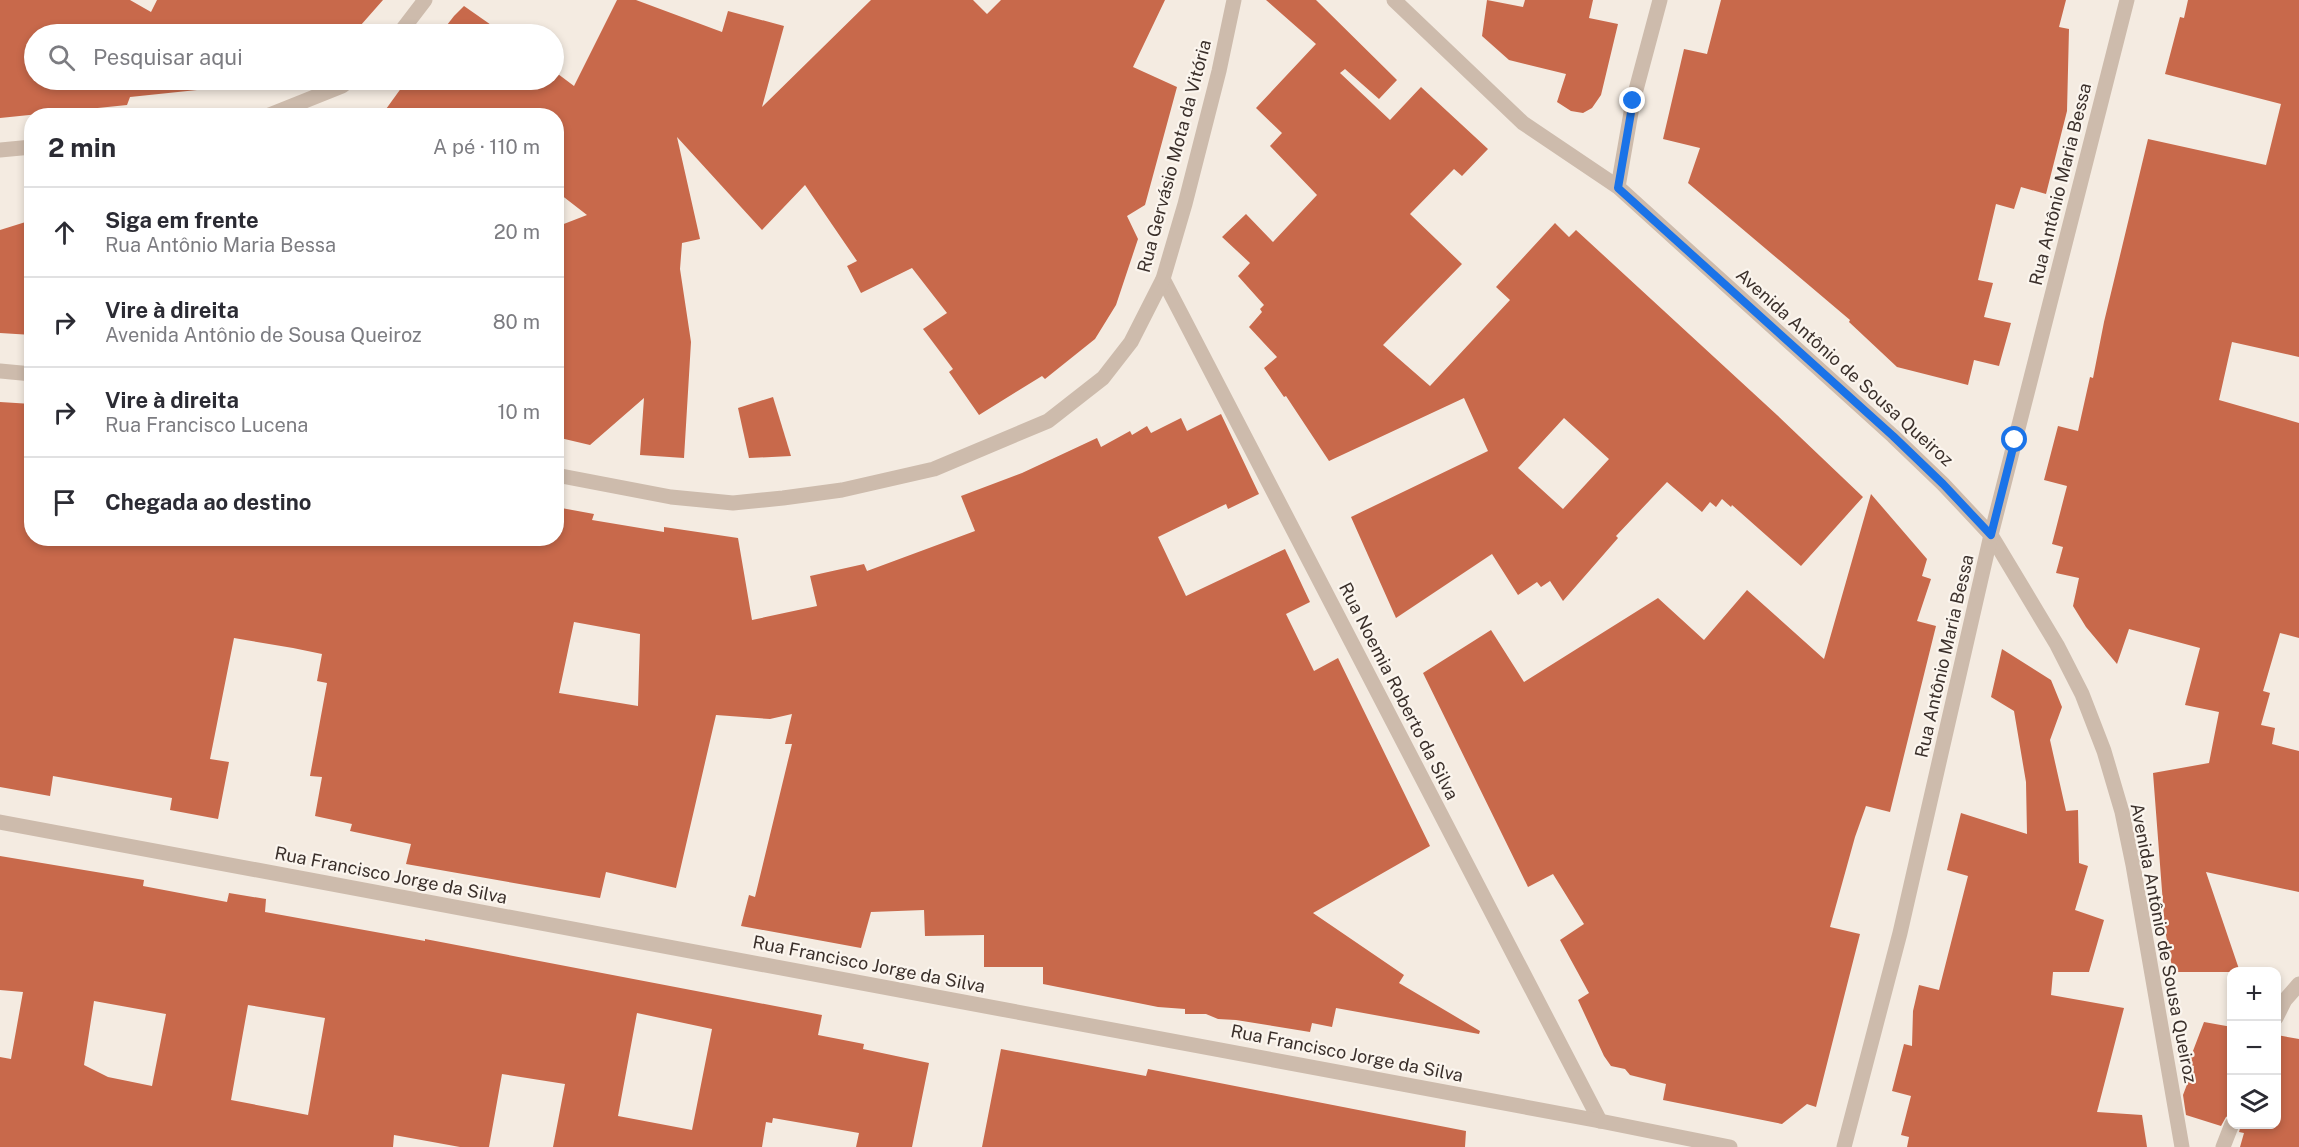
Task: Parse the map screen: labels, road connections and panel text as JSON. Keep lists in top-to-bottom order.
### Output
{
  "streets": {
    "street": [
      "Rua Gervásio Mota da Vitória",
      "Rua Antônio Maria Bessa",
      "Avenida Antônio de Sousa Queiroz",
      "Rua Noemia Roberto da Silva",
      "Rua Francisco Jorge da Silva"
    ]
  },
  "crossings": [
    ["Rua Gervásio Mota da Vitória", "Rua Noemia Roberto da Silva"],
    ["Rua Antônio Maria Bessa", "Avenida Antônio de Sousa Queiroz"],
    ["Rua Noemia Roberto da Silva", "Rua Francisco Jorge da Silva"]
  ],
  "page": {
    "search": "Pesquisar aqui",
    "heading": ["2 min", "A pé · 110 m"],
    "list": [
      ["Siga em frente", "Rua Antônio Maria Bessa", "20 m"],
      ["Vire à direita", "Avenida Antônio de Sousa Queiroz", "80 m"],
      ["Vire à direita", "Rua Francisco Lucena", "10 m"],
      "Chegada ao destino"
    ],
    "map_buttons": ["+", "−"]
  }
}
